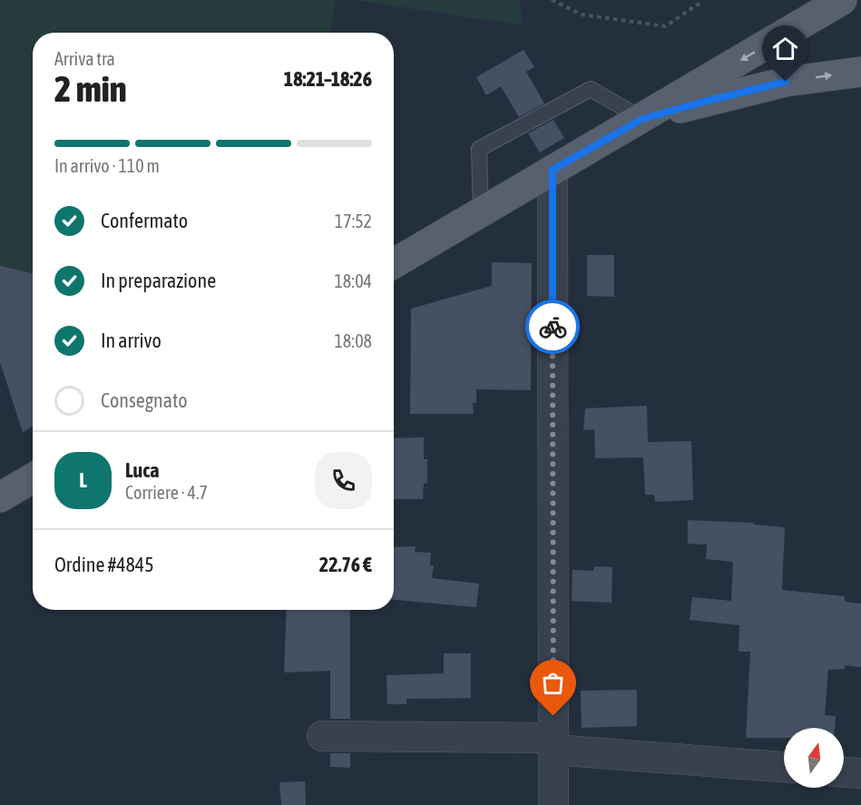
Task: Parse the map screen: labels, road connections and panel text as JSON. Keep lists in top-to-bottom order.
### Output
{
  "north": "top",
  "page": {
    "heading": ["2 min", "Arriva tra", "18:21–18:26"],
    "panel": [
      "Luca",
      "Corriere · 4.7",
      "Ordine #4845",
      "22.76 €"
    ],
    "bar": "In arrivo · 110 m",
    "list": [
      ["Confermato", "17:52"],
      ["In preparazione", "18:04"],
      ["In arrivo", "18:08"],
      "Consegnato"
    ],
    "round": "L"
  }
}
